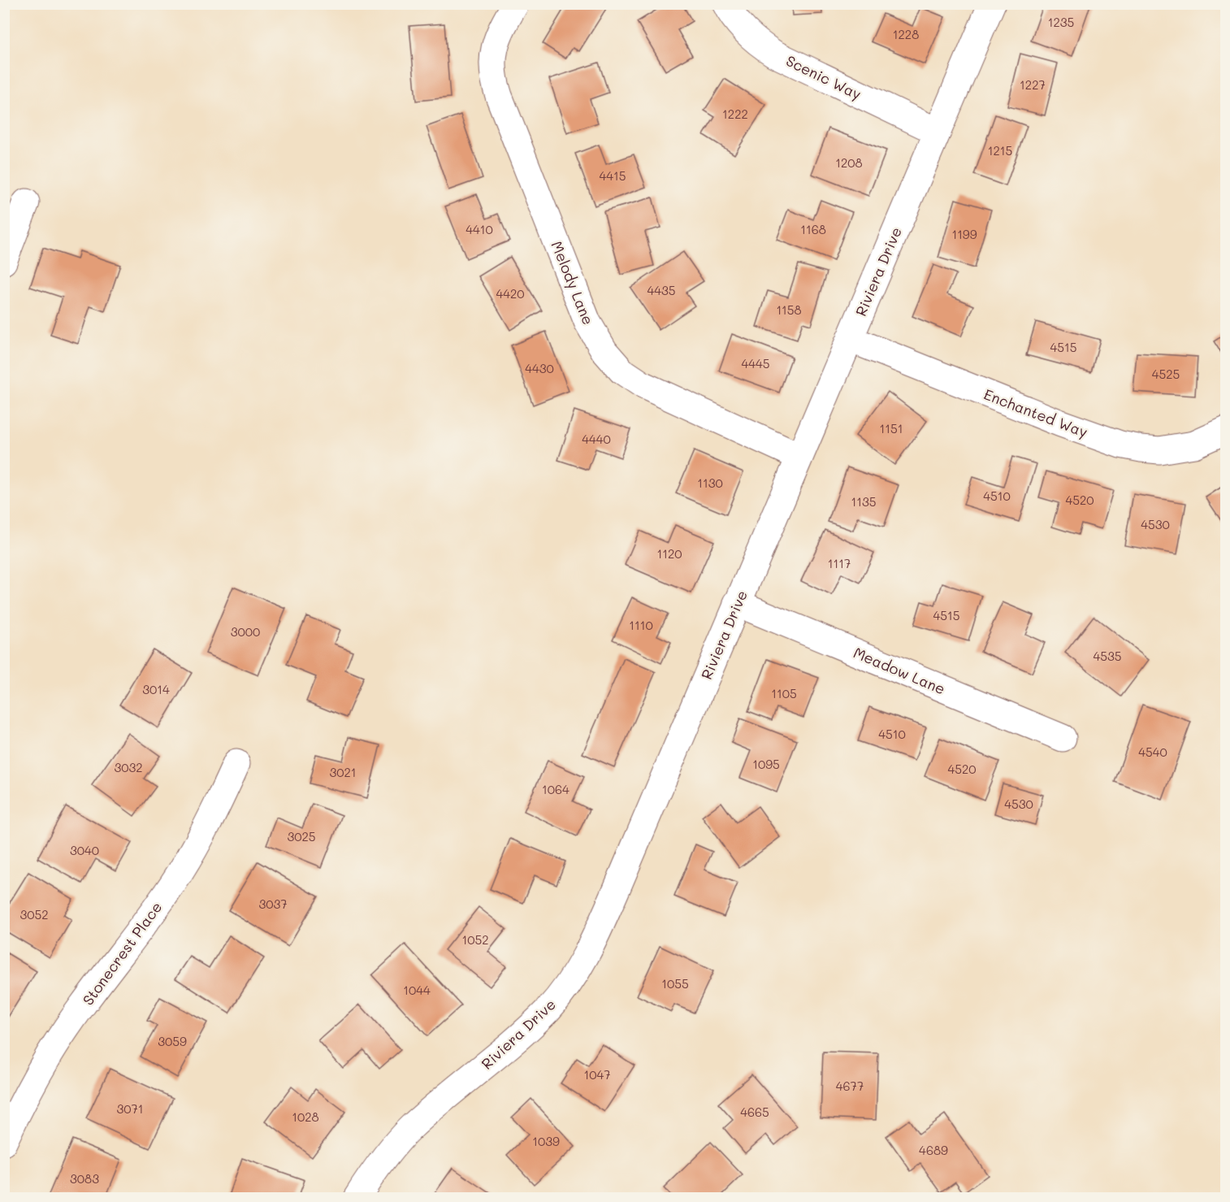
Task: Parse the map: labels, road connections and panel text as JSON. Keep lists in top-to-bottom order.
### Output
{
  "streets": {
    "street": [
      "Scenic Way",
      "Riviera Drive",
      "Melody Lane",
      "Enchanted Way",
      "Meadow Lane",
      "Stonecrest Place"
    ]
  },
  "crossings": [
    ["Scenic Way", "Riviera Drive"],
    ["Riviera Drive", "Melody Lane"],
    ["Riviera Drive", "Enchanted Way"],
    ["Riviera Drive", "Meadow Lane"]
  ],
  "house_numbers": [
    "1235",
    "1228",
    "1227",
    "1222",
    "1215",
    "1208",
    "4415",
    "4410",
    "1168",
    "1199",
    "4435",
    "4420",
    "1158",
    "4515",
    "4445",
    "4430",
    "4525",
    "1151",
    "4440",
    "1130",
    "4510",
    "4520",
    "1135",
    "4530",
    "1120",
    "1117",
    "4515",
    "1110",
    "3000",
    "4535",
    "3014",
    "1105",
    "4510",
    "4540",
    "1095",
    "3032",
    "4520",
    "3021",
    "1064",
    "4530",
    "3025",
    "3040",
    "3037",
    "3052",
    "1052",
    "1055",
    "1044",
    "3059",
    "1047",
    "4677",
    "3071",
    "4665",
    "1028",
    "1039",
    "4689",
    "3083"
  ]
}
